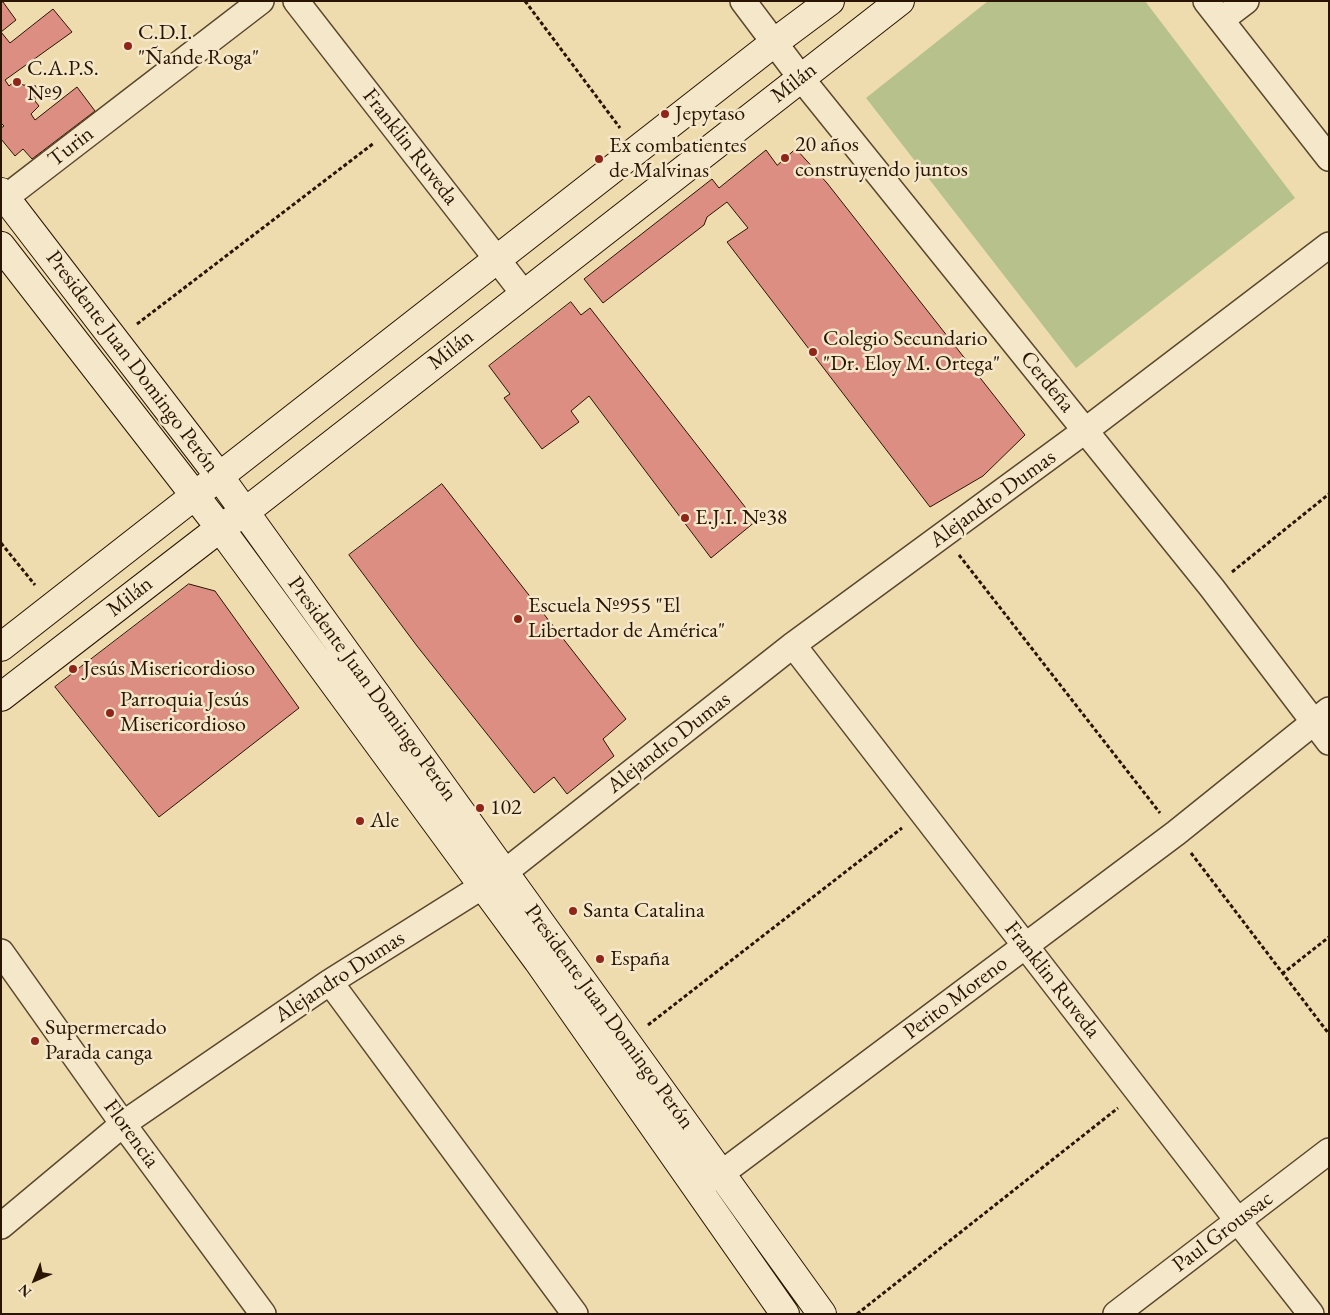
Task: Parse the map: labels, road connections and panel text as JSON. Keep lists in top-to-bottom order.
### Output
{
  "streets": {
    "main road": ["Milán", "Presidente Juan Domingo Perón"],
    "street": [
      "Turin",
      "Franklin Ruveda",
      "Cerdeña",
      "Alejandro Dumas",
      "Perito Moreno",
      "Florencia",
      "Paul Groussac"
    ]
  },
  "crossings": [
    ["Milán", "Franklin Ruveda"],
    ["Milán", "Presidente Juan Domingo Perón"],
    ["Milán", "Cerdeña"],
    ["Turin", "Presidente Juan Domingo Perón"],
    ["Franklin Ruveda", "Alejandro Dumas"],
    ["Franklin Ruveda", "Perito Moreno"],
    ["Franklin Ruveda", "Paul Groussac"],
    ["Presidente Juan Domingo Perón", "Alejandro Dumas"],
    ["Presidente Juan Domingo Perón", "Perito Moreno"],
    ["Cerdeña", "Alejandro Dumas"],
    ["Cerdeña", "Perito Moreno"],
    ["Alejandro Dumas", "Florencia"]
  ],
  "places": [
    "C.D.I. \"Ñande Roga\"",
    "C.A.P.S. Nº9",
    "Jepytaso",
    "20 años construyendo juntos",
    "Ex combatientes de Malvinas",
    "Colegio Secundario \"Dr. Eloy M. Ortega\"",
    "E.J.I. Nº38",
    "Escuela Nº955 \"El Libertador de América\"",
    "Jesús Misericordioso",
    "Parroquia Jesús Misericordioso",
    "102",
    "Ale",
    "Santa Catalina",
    "España",
    "Supermercado Parada canga"
  ],
  "north": "bottom left"
}
